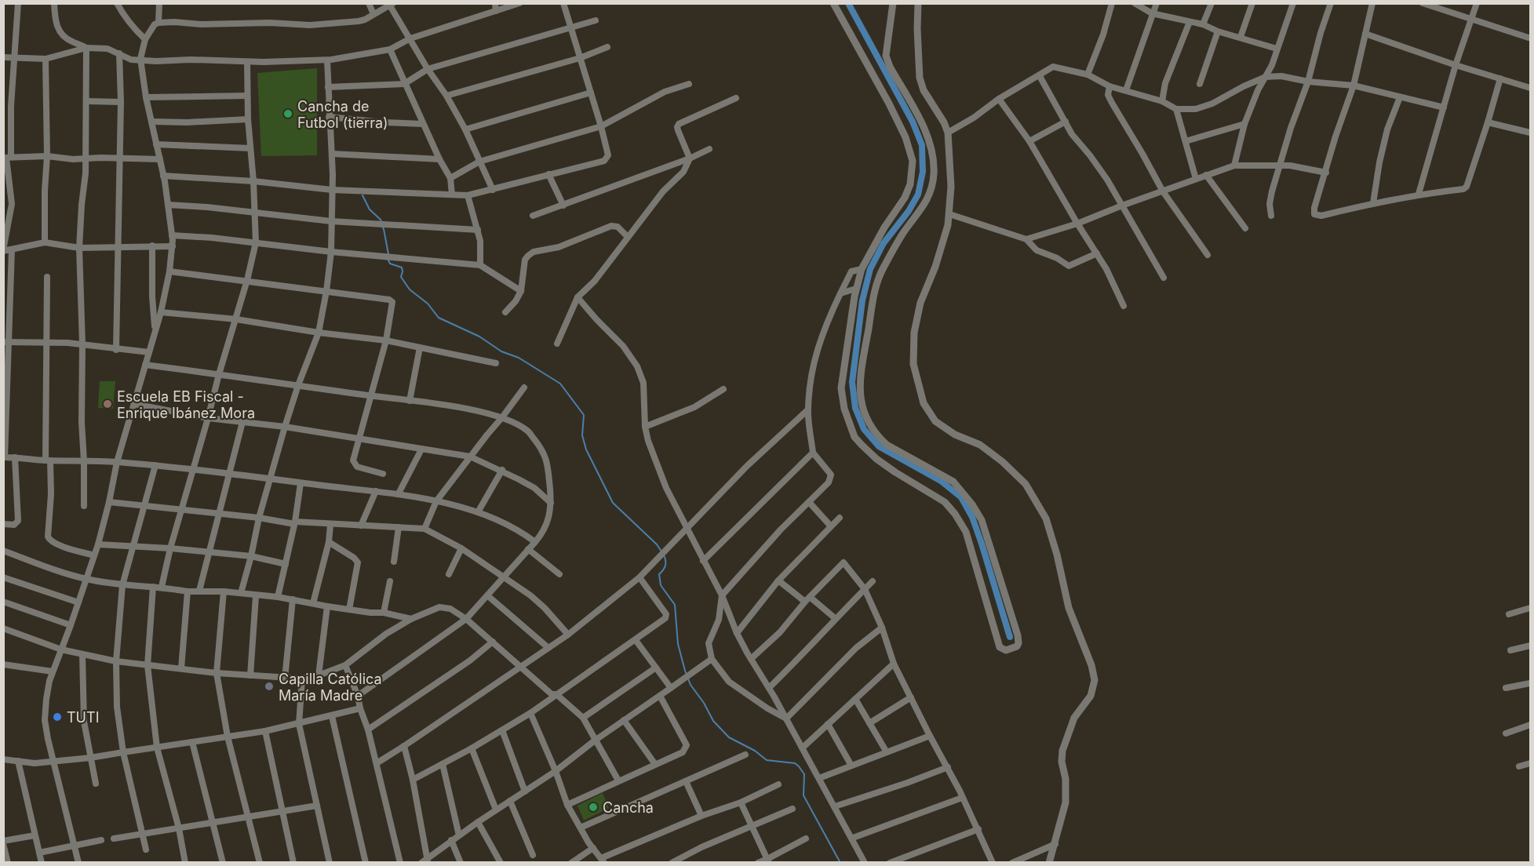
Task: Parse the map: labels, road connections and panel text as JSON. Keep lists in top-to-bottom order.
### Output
{
  "places": [
    "Cancha de Futbol (tierra)",
    "Escuela EB Fiscal - Enrique Ibánez Mora",
    "Capilla Católica María Madre",
    "TUTI",
    "Cancha"
  ]
}
